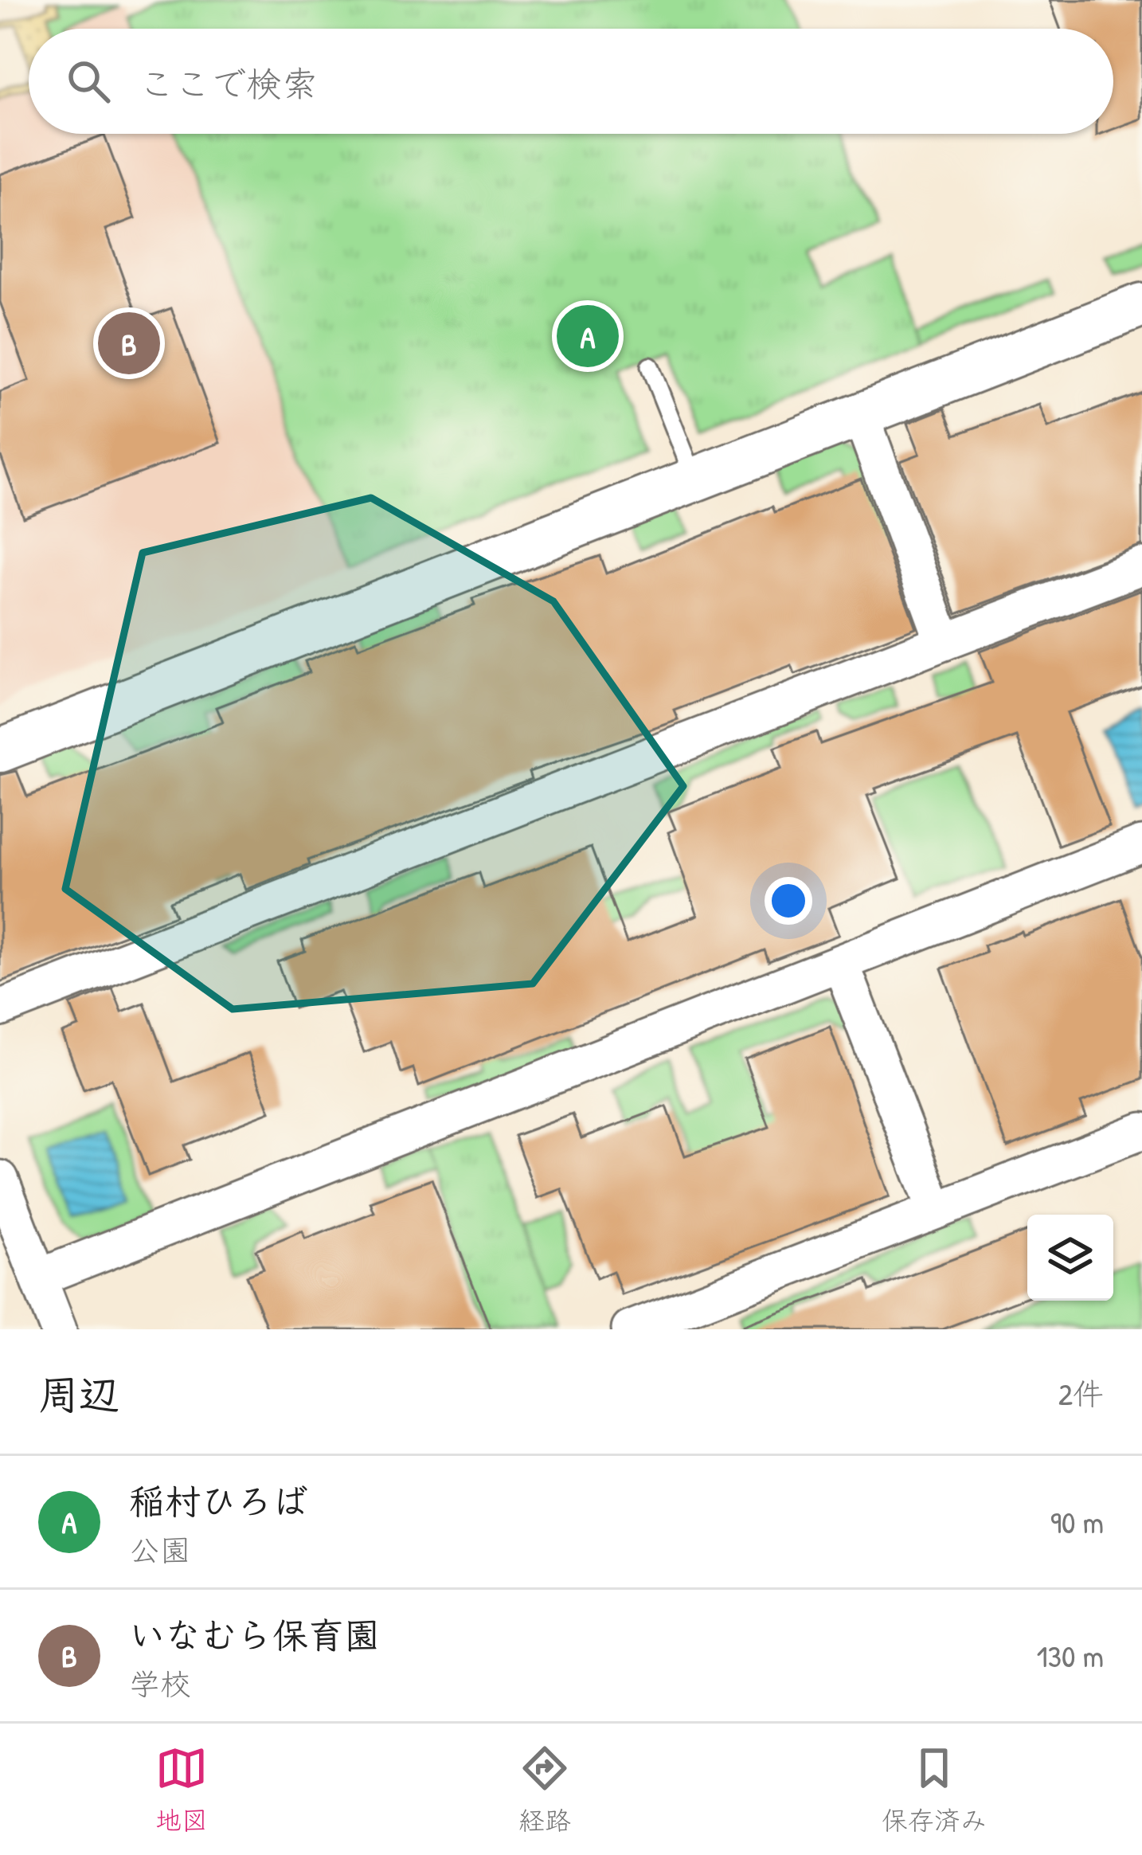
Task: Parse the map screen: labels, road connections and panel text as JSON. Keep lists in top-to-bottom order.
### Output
{
  "page": {
    "search": "ここで検索",
    "pins": ["A", "B"],
    "heading": ["周辺", "2件"],
    "list": [
      {
        "mark": "A",
        "name": "稲村ひろば",
        "note": "公園",
        "value": "90 m"
      },
      {
        "mark": "B",
        "name": "いなむら保育園",
        "note": "学校",
        "value": "130 m"
      }
    ],
    "nav": ["地図", "経路", "保存済み"]
  }
}
